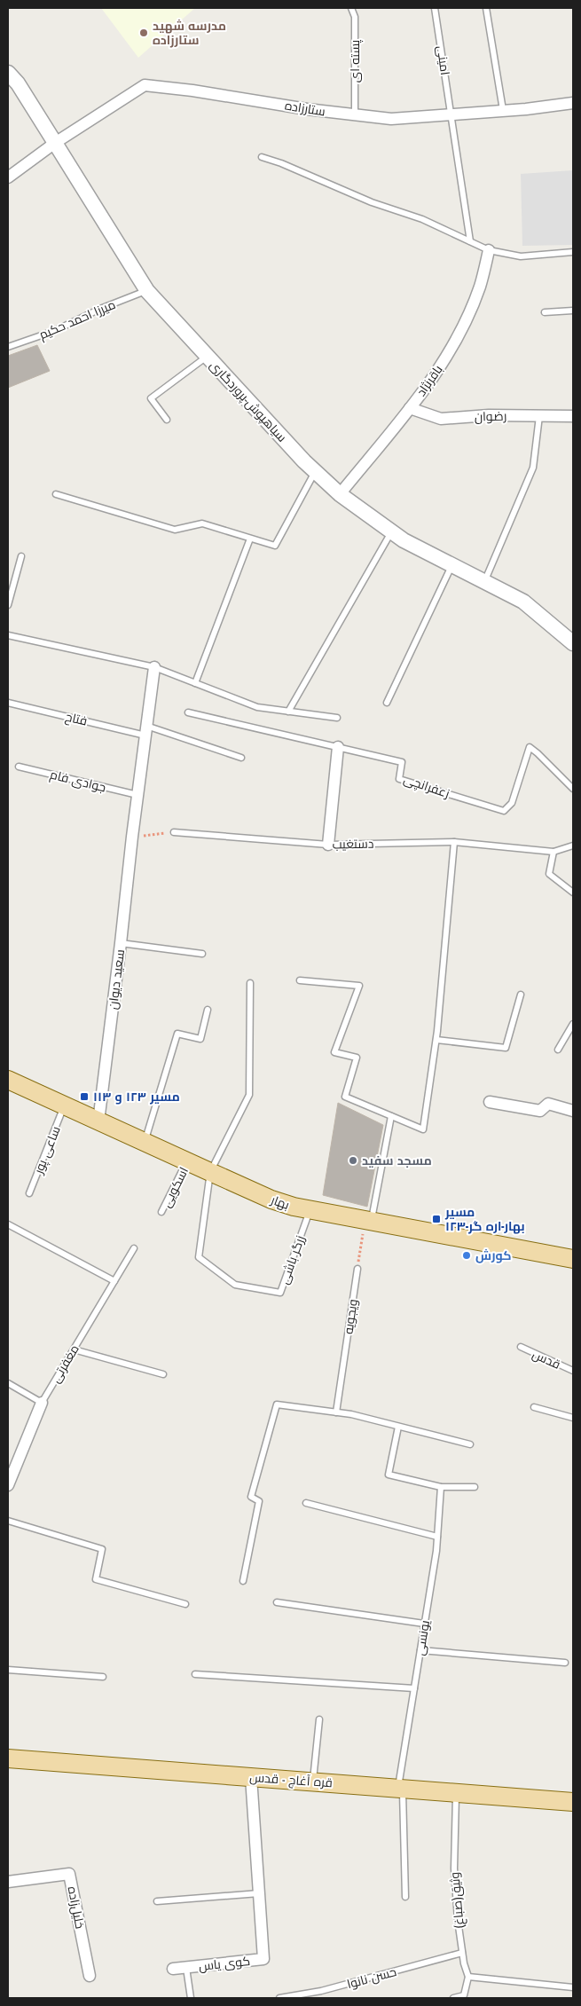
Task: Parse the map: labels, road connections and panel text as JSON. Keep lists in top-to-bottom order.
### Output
{
  "streets": {
    "main road": ["بهار", "قره آغاج - قدس"],
    "street": [
      "ستارزاده",
      "باقرنژاد",
      "سیاهپوش-پروردگاری",
      "رضوان",
      "سعید دیوان",
      "مغفرتی",
      "خلیل‌زاده",
      "کوی یاس"
    ],
    "lane": [
      "امینی",
      "پسته ای",
      "میرزا احمد حکیم",
      "فتاح",
      "جوادی فام",
      "زعفرانچی",
      "دستغیب",
      "ساعی پور",
      "اسکویی",
      "زرگر باشی",
      "ویجویه",
      "قدس",
      "یونسی",
      "وثیق(صباغ)",
      "حسن نانوا"
    ]
  },
  "crossings": [
    ["امینی", "ستارزاده"],
    ["پسته ای", "ستارزاده"],
    ["ستارزاده", "سیاهپوش-پروردگاری"],
    ["میرزا احمد حکیم", "سیاهپوش-پروردگاری"],
    ["باقرنژاد", "سیاهپوش-پروردگاری"],
    ["باقرنژاد", "رضوان"],
    ["فتاح", "سعید دیوان"],
    ["جوادی فام", "سعید دیوان"],
    ["سعید دیوان", "بهار"],
    ["ساعی پور", "بهار"],
    ["اسکویی", "بهار"],
    ["بهار", "زرگر باشی"],
    ["یونسی", "قره آغاج - قدس"],
    ["قره آغاج - قدس", "وثیق(صباغ)"],
    ["قره آغاج - قدس", "کوی یاس"],
    ["وثیق(صباغ)", "حسن نانوا"]
  ],
  "places": {
    "other": ["مدرسه شهید ستارزاده", "مسجد سفید", "کورش"],
    "transit": ["مسیر ۱۲۳ و ۱۱۳", "مسیر ۱۲۳-بهار-اره گر"]
  }
}
